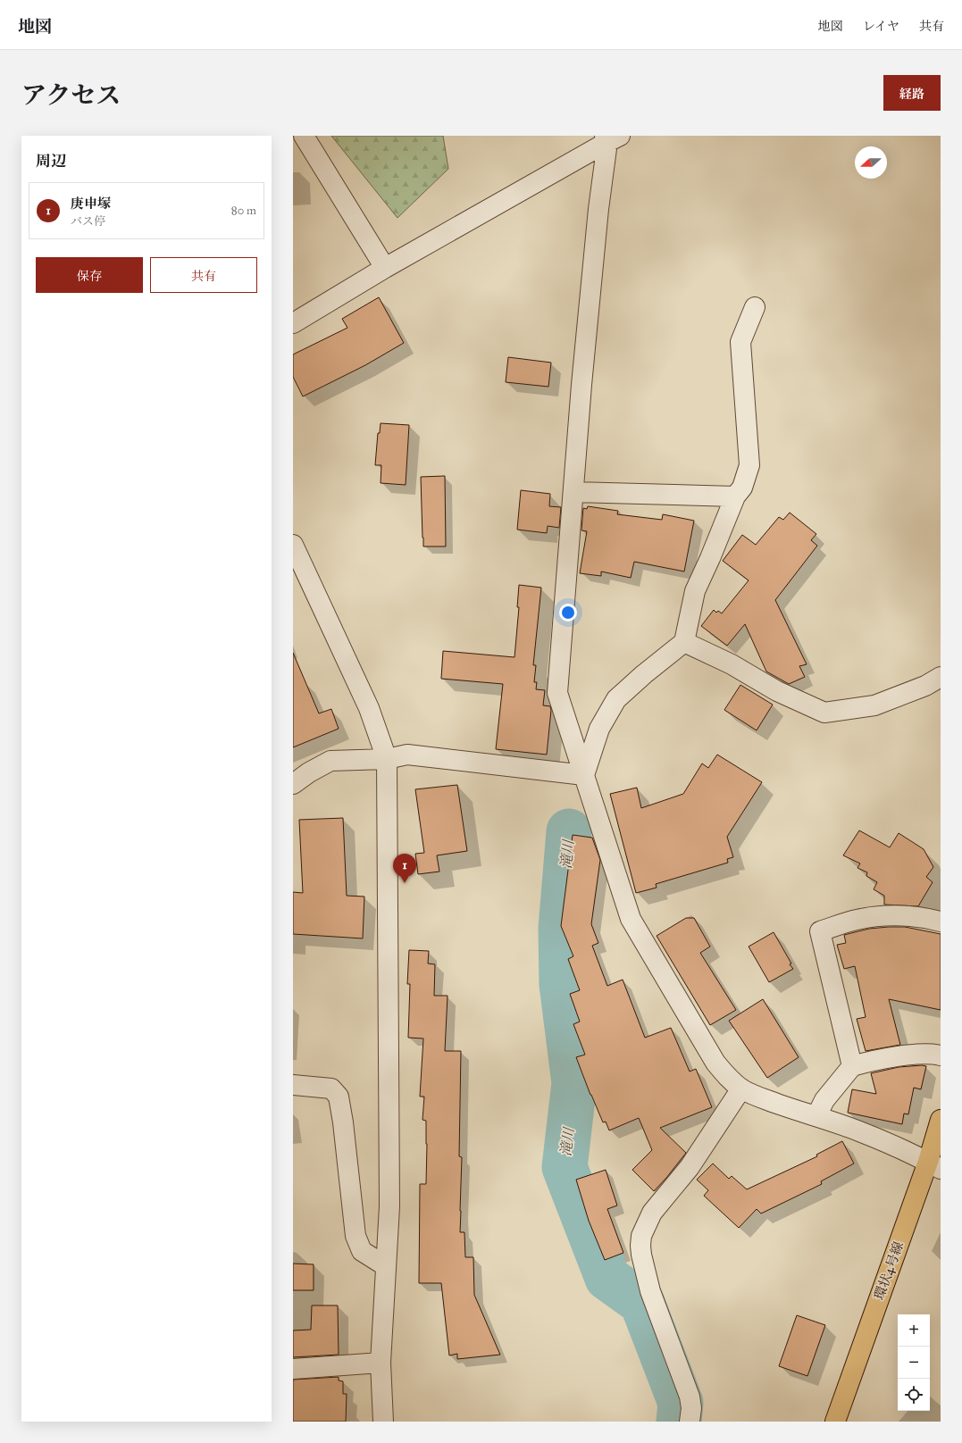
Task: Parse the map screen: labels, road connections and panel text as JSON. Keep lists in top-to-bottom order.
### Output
{
  "streets": {
    "main road": ["環状4号線"]
  },
  "water": ["滝川"],
  "north": "left",
  "page": {
    "header": "地図",
    "nav": ["地図", "レイヤ", "共有"],
    "title": "アクセス",
    "buttons": [
      "経路",
      ["保存", "共有"]
    ],
    "heading": "周辺",
    "list": [
      {
        "mark": "1",
        "name": "庚申塚",
        "note": "バス停",
        "value": "80 m"
      }
    ],
    "pins": "1",
    "map_buttons": ["+", "−"]
  }
}
